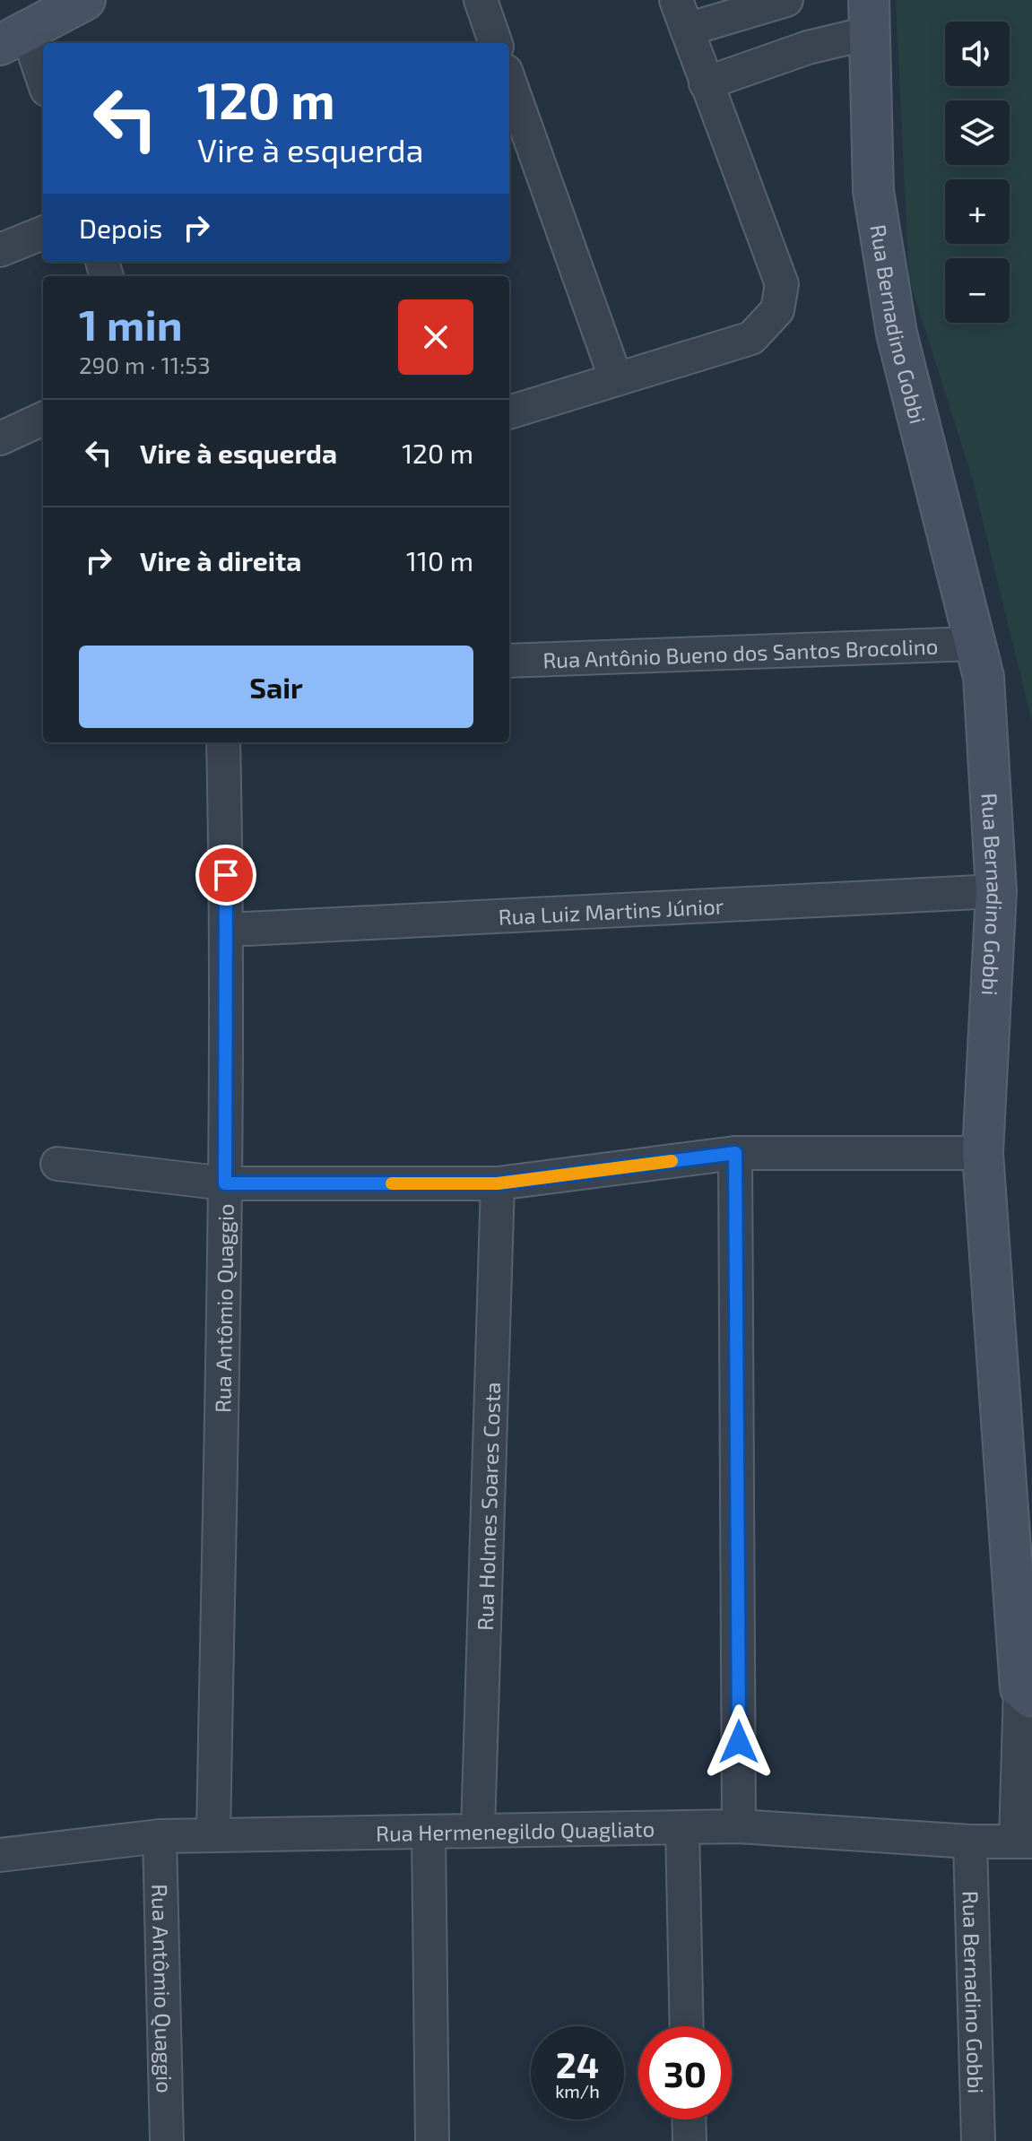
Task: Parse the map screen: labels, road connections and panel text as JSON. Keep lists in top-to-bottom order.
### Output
{
  "streets": {
    "street": [
      "Rua Bernadino Gobbi",
      "Rua Antônio Bueno dos Santos Brocolino",
      "Rua Luiz Martins Júnior",
      "Rua Antômio Quaggio",
      "Rua Holmes Soares Costa",
      "Rua Hermenegildo Quagliato"
    ]
  },
  "crossings": [
    ["Rua Bernadino Gobbi", "Rua Antônio Bueno dos Santos Brocolino"],
    ["Rua Bernadino Gobbi", "Rua Luiz Martins Júnior"],
    ["Rua Bernadino Gobbi", "Rua Hermenegildo Quagliato"],
    ["Rua Luiz Martins Júnior", "Rua Antômio Quaggio"],
    ["Rua Antômio Quaggio", "Rua Hermenegildo Quagliato"],
    ["Rua Holmes Soares Costa", "Rua Hermenegildo Quagliato"]
  ],
  "page": {
    "map_buttons": ["+", "−"],
    "turn": ["120 m", "Vire à esquerda"],
    "then": "Depois",
    "heading": ["1 min", "290 m · 11:53"],
    "list": [
      {
        "name": "Vire à esquerda",
        "value": "120 m"
      },
      {
        "name": "Vire à direita",
        "value": "110 m"
      }
    ],
    "buttons": "Sair",
    "speed": "24 km/h",
    "limit": "30"
  }
}
